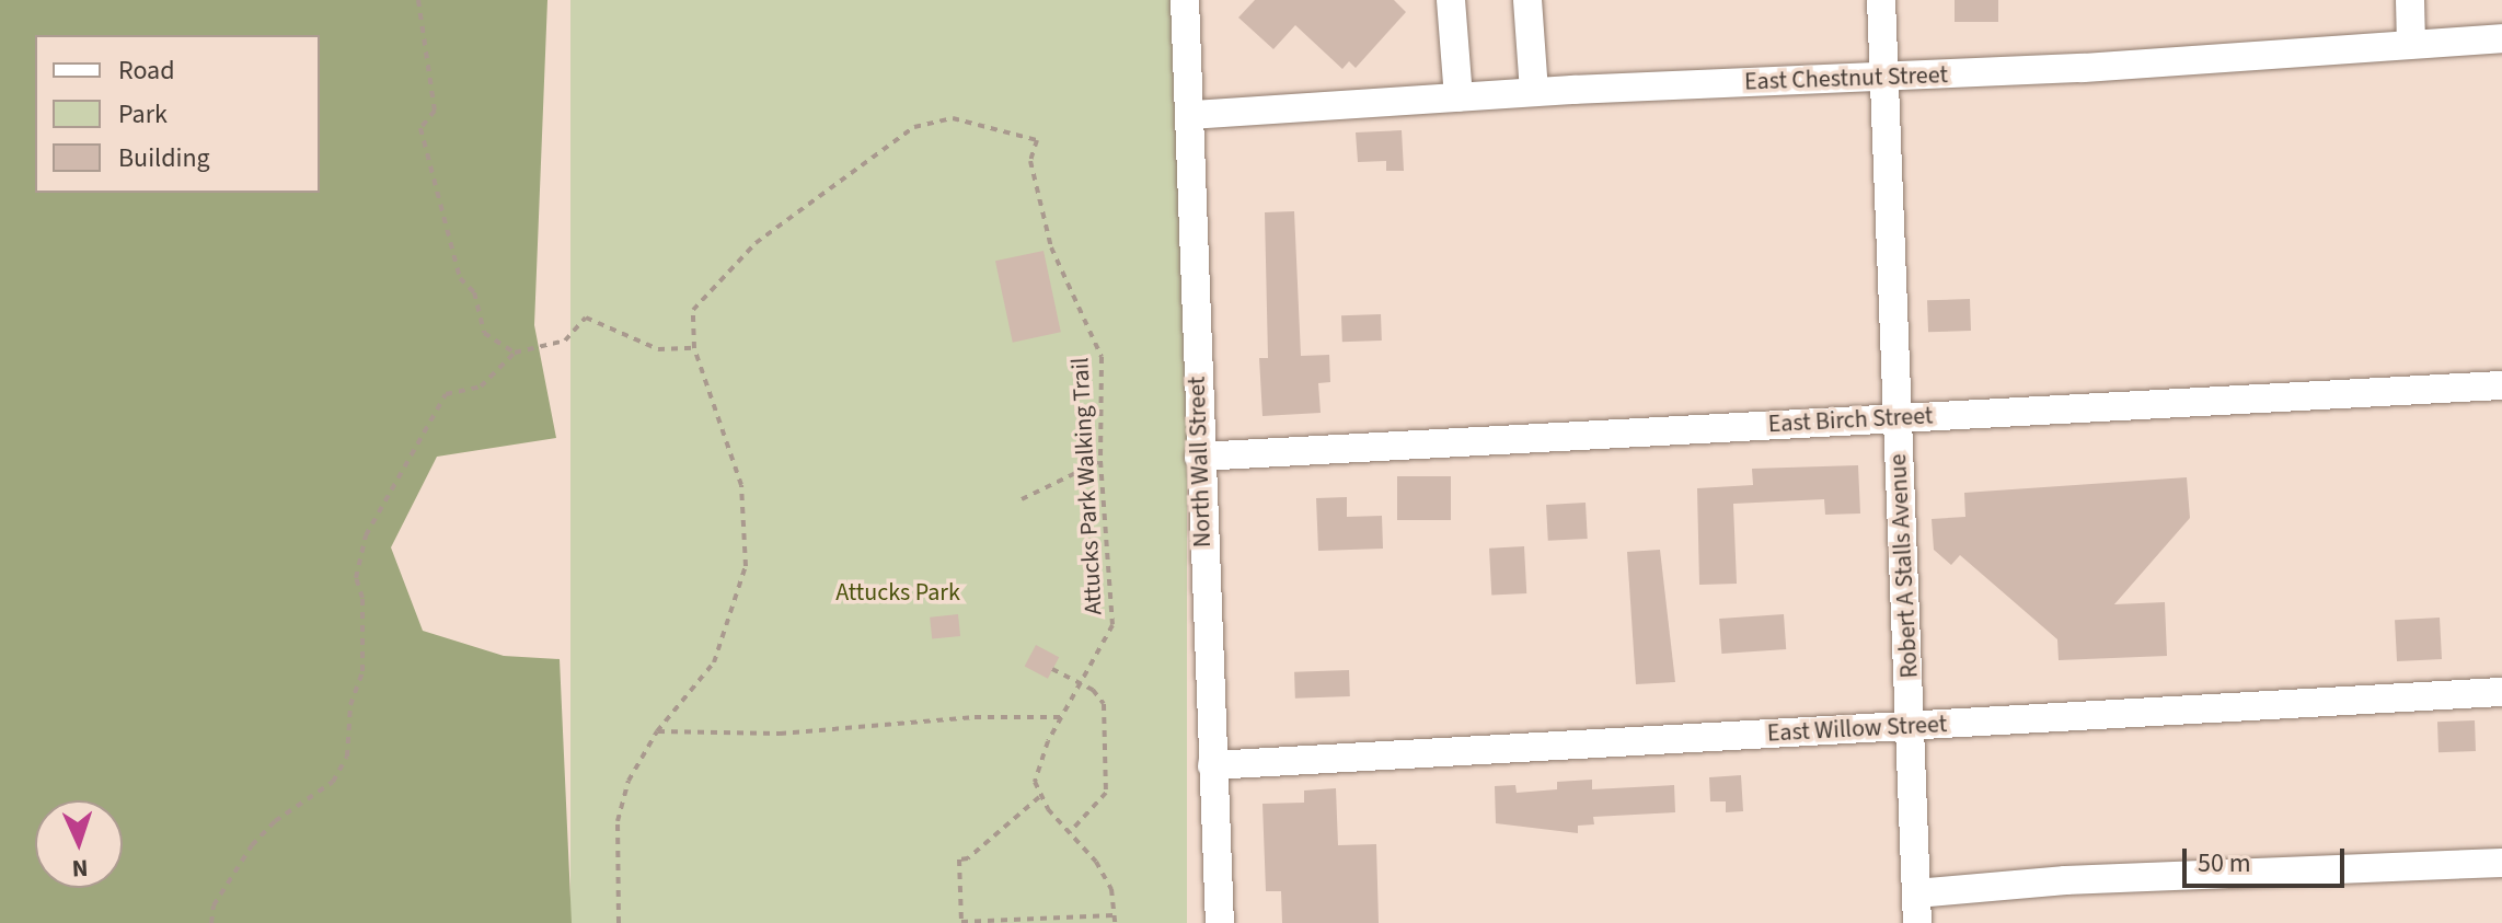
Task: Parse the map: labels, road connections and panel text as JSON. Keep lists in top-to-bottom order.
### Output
{
  "streets": {
    "street": [
      "East Chestnut Street",
      "East Birch Street",
      "North Wall Street",
      "Robert A Stalls Avenue",
      "East Willow Street"
    ],
    "path": ["Attucks Park Walking Trail"]
  },
  "crossings": [
    ["East Chestnut Street", "North Wall Street"],
    ["East Chestnut Street", "Robert A Stalls Avenue"],
    ["East Birch Street", "North Wall Street"],
    ["East Birch Street", "Robert A Stalls Avenue"],
    ["North Wall Street", "East Willow Street"],
    ["Robert A Stalls Avenue", "East Willow Street"]
  ],
  "parks": ["Attucks Park"],
  "legend": ["Road", "Park", "Building"],
  "scale_bar": "50 m",
  "north": "bottom"
}
